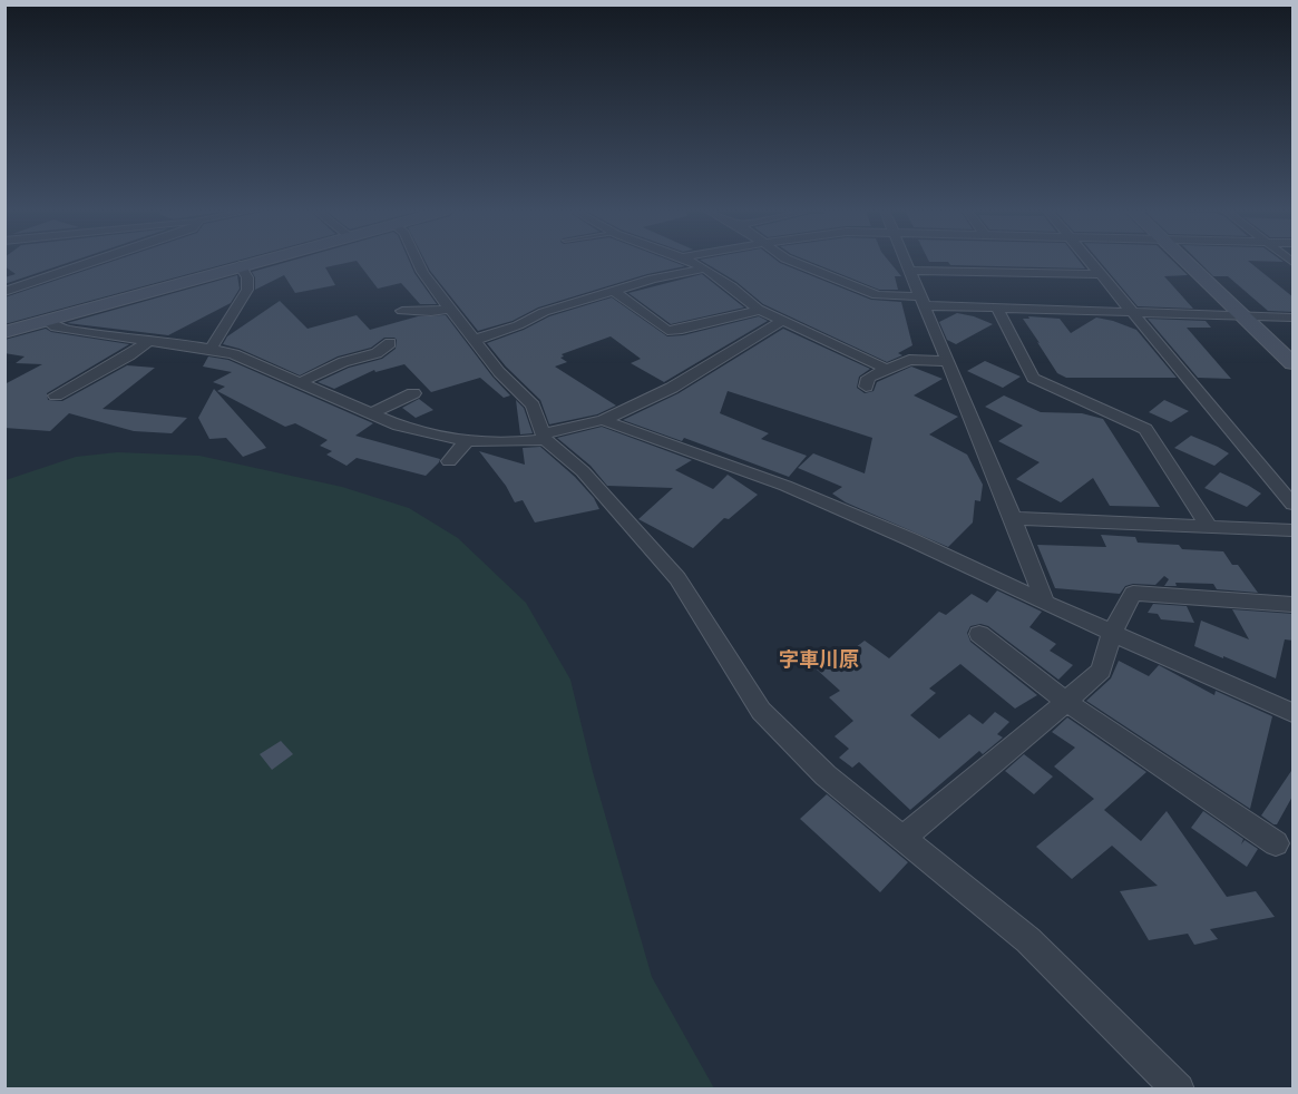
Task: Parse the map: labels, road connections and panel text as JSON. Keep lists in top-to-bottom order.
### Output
{
  "districts": ["字車川原"]
}
